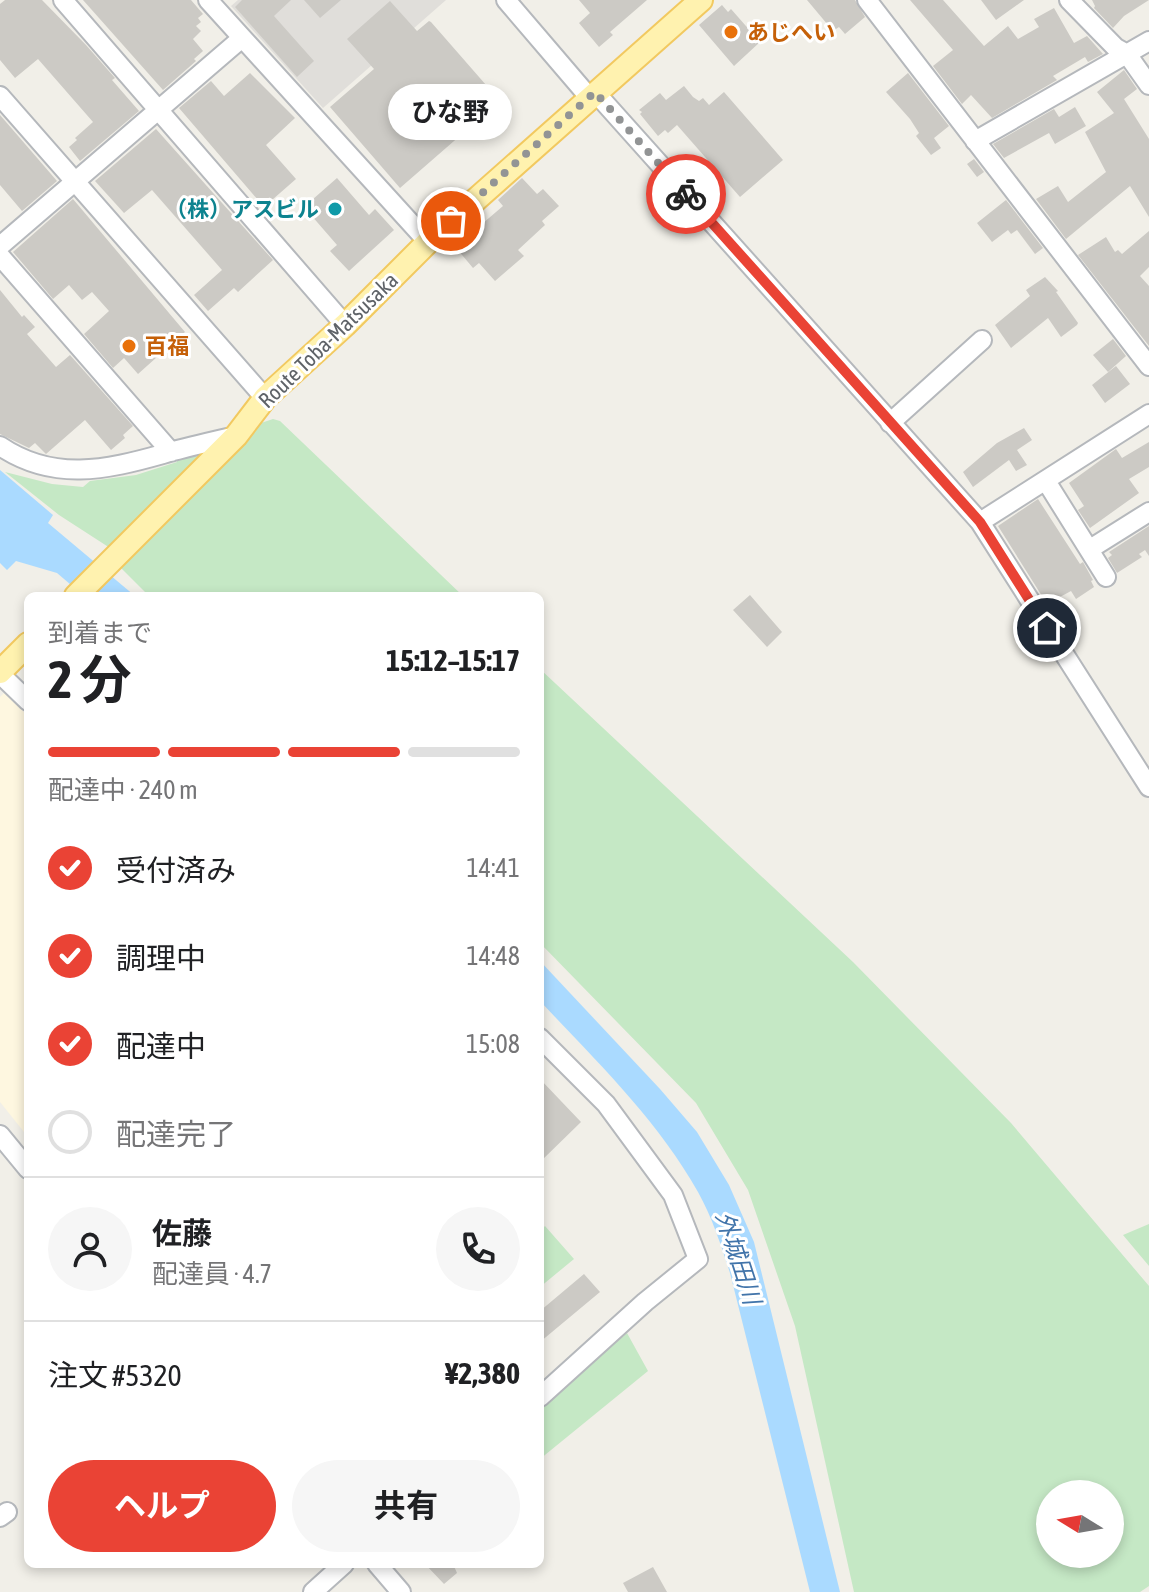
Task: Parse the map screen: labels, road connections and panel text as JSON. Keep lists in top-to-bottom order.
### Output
{
  "streets": {
    "main road": ["Route Toba-Matsusaka"]
  },
  "water": ["外城田川"],
  "places": [
    "あじへい",
    "（株）アスビル",
    "ひな野",
    "百福"
  ],
  "north": "left",
  "page": {
    "bubble": "ひな野",
    "heading": ["2 分", "到着まで", "15:12–15:17"],
    "panel": [
      "佐藤",
      "配達員 · 4.7",
      "注文 #5320",
      "¥2,380"
    ],
    "bar": "配達中 · 240 m",
    "list": [
      ["受付済み", "14:41"],
      ["調理中", "14:48"],
      ["配達中", "15:08"],
      "配達完了"
    ],
    "buttons": ["ヘルプ", "共有"]
  }
}
